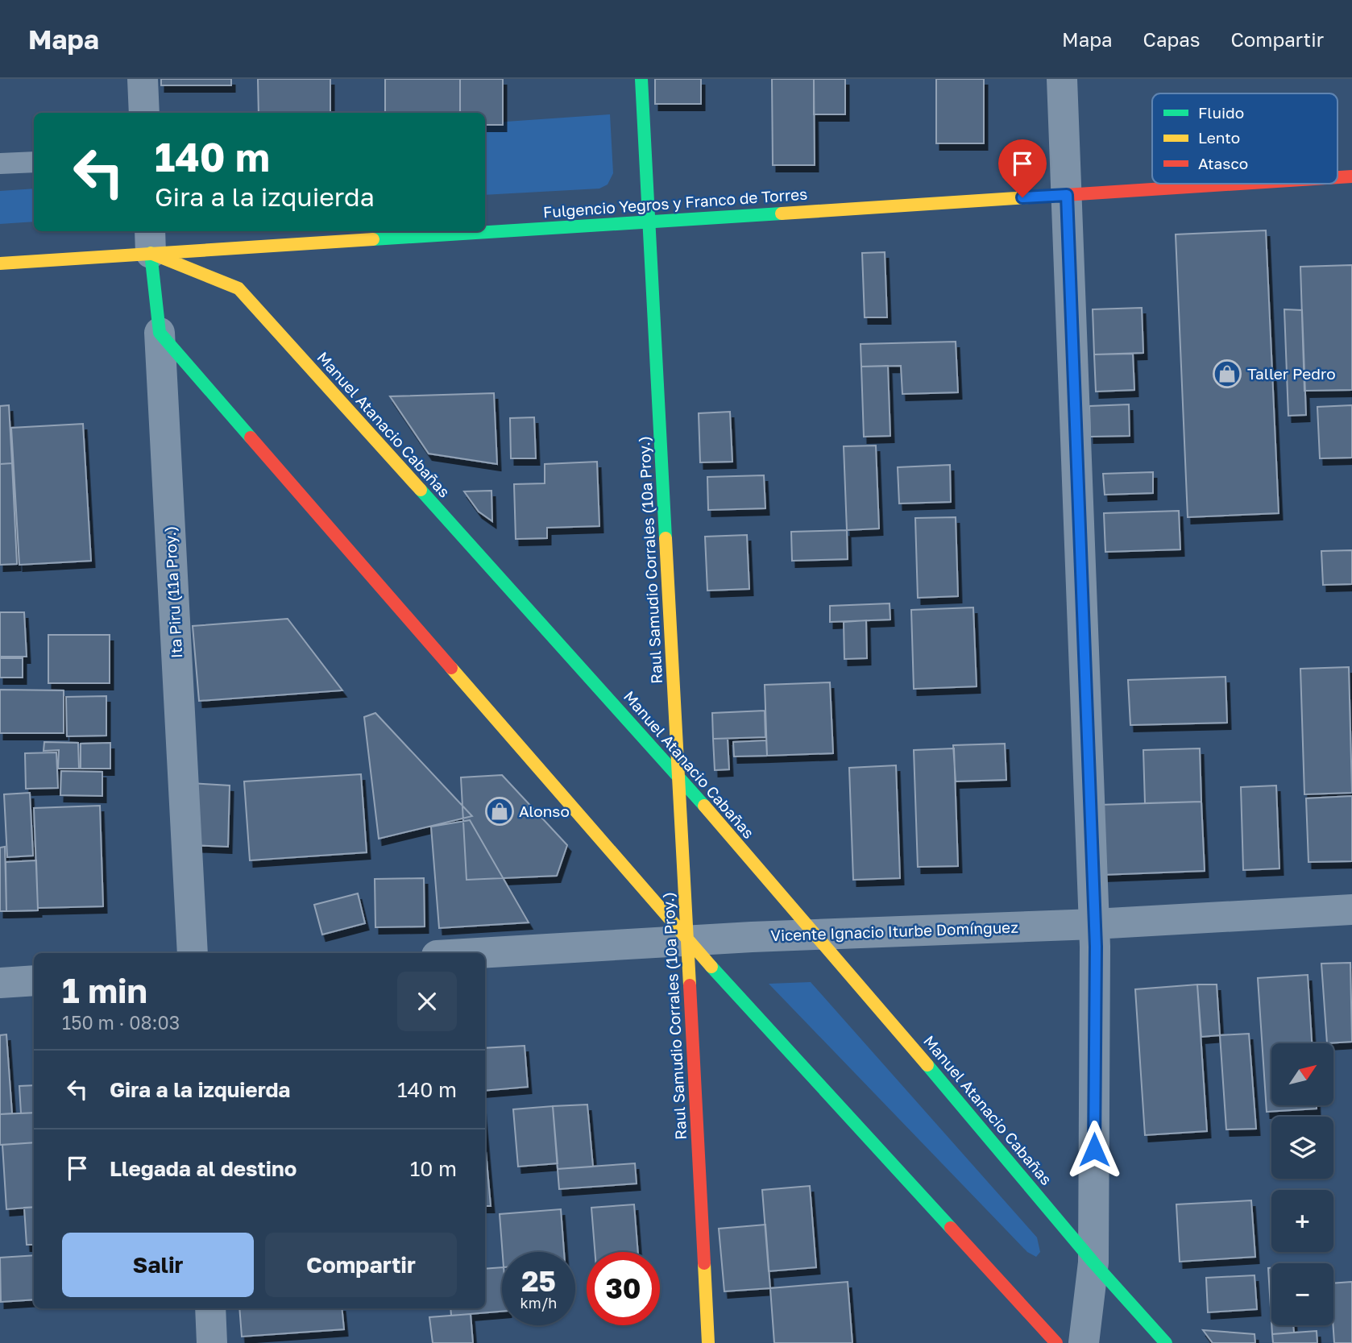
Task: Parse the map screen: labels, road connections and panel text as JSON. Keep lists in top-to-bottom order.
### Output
{
  "streets": {
    "street": [
      "Fulgencio Yegros y Franco de Torres",
      "Manuel Atanacio Cabañas",
      "Raul Samudio Corrales (10ª Proy.)",
      "Ita Piru (11ª Proy.)",
      "Vicente Ignacio Iturbe Domínguez"
    ]
  },
  "crossings": [
    ["Fulgencio Yegros y Franco de Torres", "Manuel Atanacio Cabañas"],
    ["Fulgencio Yegros y Franco de Torres", "Raul Samudio Corrales (10ª Proy.)"],
    ["Fulgencio Yegros y Franco de Torres", "Ita Piru (11ª Proy.)"],
    ["Manuel Atanacio Cabañas", "Raul Samudio Corrales (10ª Proy.)"],
    ["Manuel Atanacio Cabañas", "Ita Piru (11ª Proy.)"],
    ["Manuel Atanacio Cabañas", "Vicente Ignacio Iturbe Domínguez"],
    ["Raul Samudio Corrales (10ª Proy.)", "Vicente Ignacio Iturbe Domínguez"]
  ],
  "places": {
    "shop": ["Taller Pedro", "Alonso"]
  },
  "legend": ["Fluido", "Lento", "Atasco"],
  "north": "top right",
  "page": {
    "header": "Mapa",
    "nav": ["Mapa", "Capas", "Compartir"],
    "turn": ["140 m", "Gira a la izquierda"],
    "heading": ["1 min", "150 m · 08:03"],
    "map_buttons": ["+", "−"],
    "list": [
      {
        "name": "Gira a la izquierda",
        "value": "140 m"
      },
      {
        "name": "Llegada al destino",
        "value": "10 m"
      }
    ],
    "buttons": ["Salir", "Compartir"],
    "speed": "25 km/h",
    "limit": "30"
  }
}
